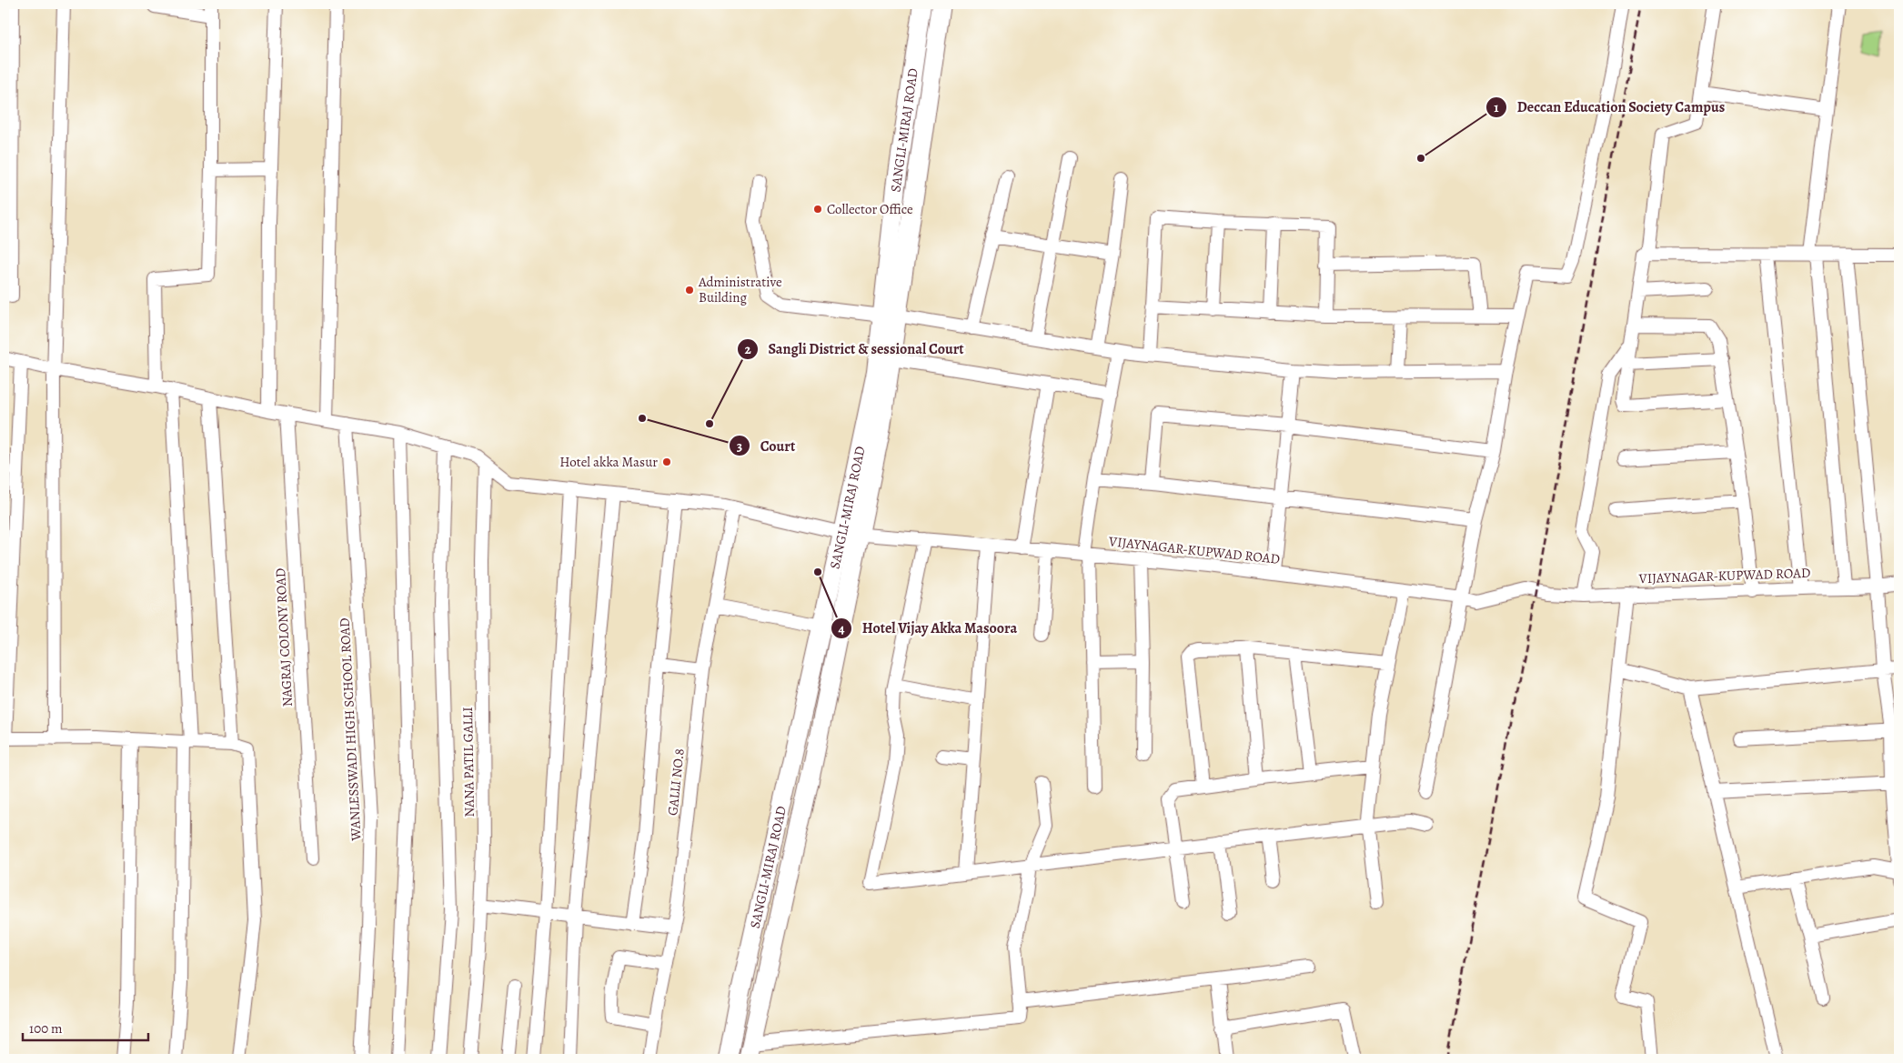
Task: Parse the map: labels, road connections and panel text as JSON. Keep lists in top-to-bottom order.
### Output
{
  "streets": {
    "highway": ["SANGLI-MIRAJ ROAD"],
    "street": [
      "VIJAYNAGAR-KUPWAD ROAD",
      "NAGRAJ COLONY ROAD",
      "WANLESSWADI HIGH SCHOOL ROAD",
      "NANA PATIL GALLI",
      "GALLI NO.8"
    ]
  },
  "crossings": [
    ["SANGLI-MIRAJ ROAD", "VIJAYNAGAR-KUPWAD ROAD"],
    ["VIJAYNAGAR-KUPWAD ROAD", "NAGRAJ COLONY ROAD"],
    ["VIJAYNAGAR-KUPWAD ROAD", "WANLESSWADI HIGH SCHOOL ROAD"],
    ["VIJAYNAGAR-KUPWAD ROAD", "NANA PATIL GALLI"],
    ["VIJAYNAGAR-KUPWAD ROAD", "GALLI NO.8"]
  ],
  "places": [
    "Deccan Education Society Campus",
    "Collector Office",
    "Administrative Building",
    "Court",
    "Sangli District & sessional Court",
    "Hotel akka Masur",
    "Hotel Vijay Akka Masoora"
  ],
  "scale_bar": "100 m"
}
